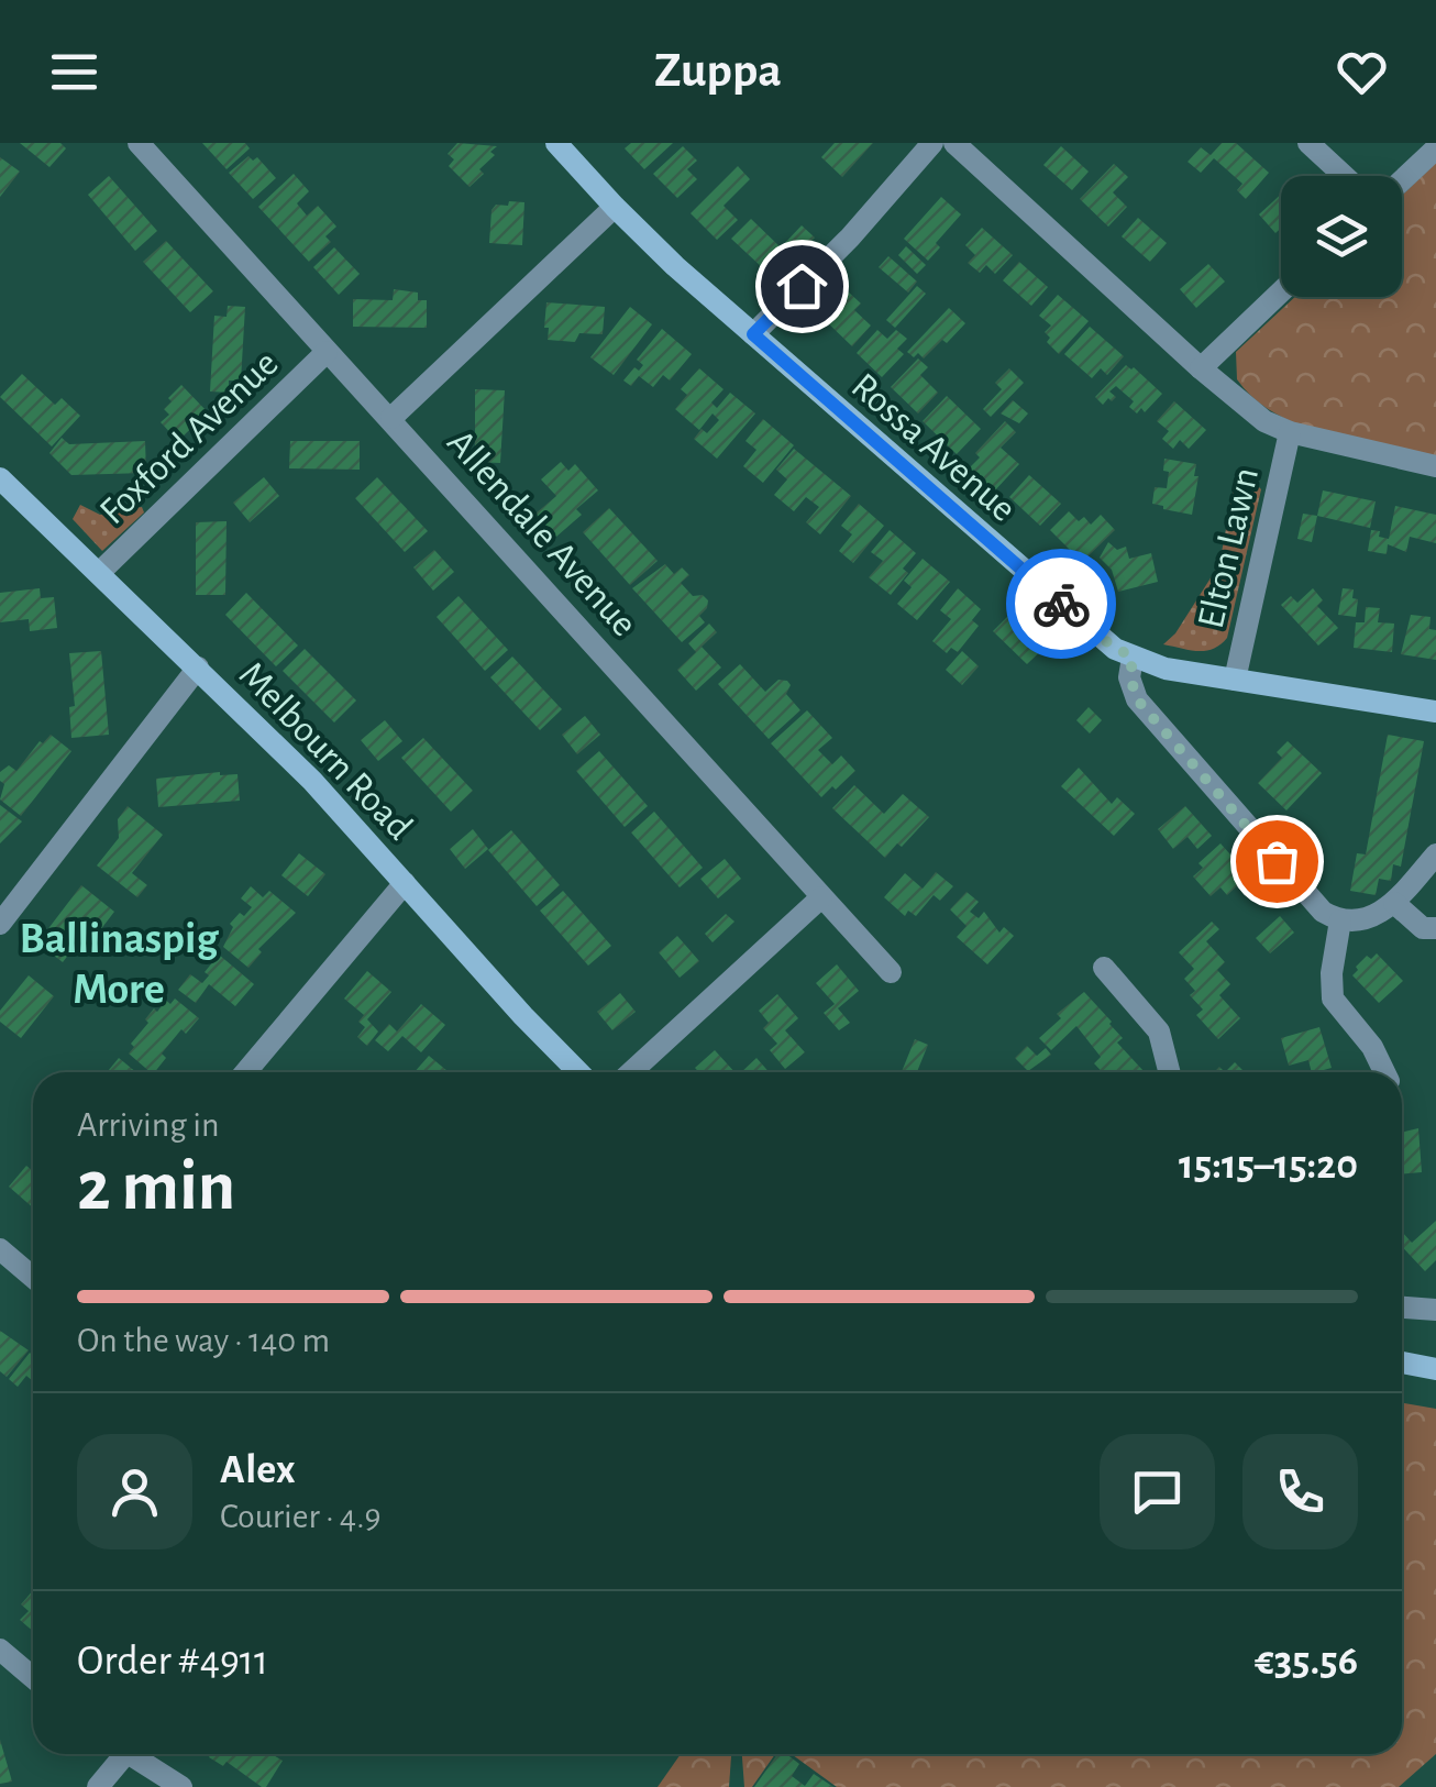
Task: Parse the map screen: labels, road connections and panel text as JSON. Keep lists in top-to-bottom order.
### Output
{
  "streets": {
    "street": [
      "Foxford Avenue",
      "Rossa Avenue",
      "Allendale Avenue",
      "Elton Lawn",
      "Melbourn Road"
    ]
  },
  "crossings": [
    ["Foxford Avenue", "Allendale Avenue"],
    ["Foxford Avenue", "Melbourn Road"],
    ["Rossa Avenue", "Elton Lawn"]
  ],
  "districts": ["Ballinaspig More"],
  "page": {
    "header": "Zuppa",
    "heading": ["2 min", "Arriving in", "15:15–15:20"],
    "panel": [
      "Alex",
      "Courier · 4.9",
      "Order #4911",
      "€35.56"
    ],
    "bar": "On the way · 140 m"
  }
}
